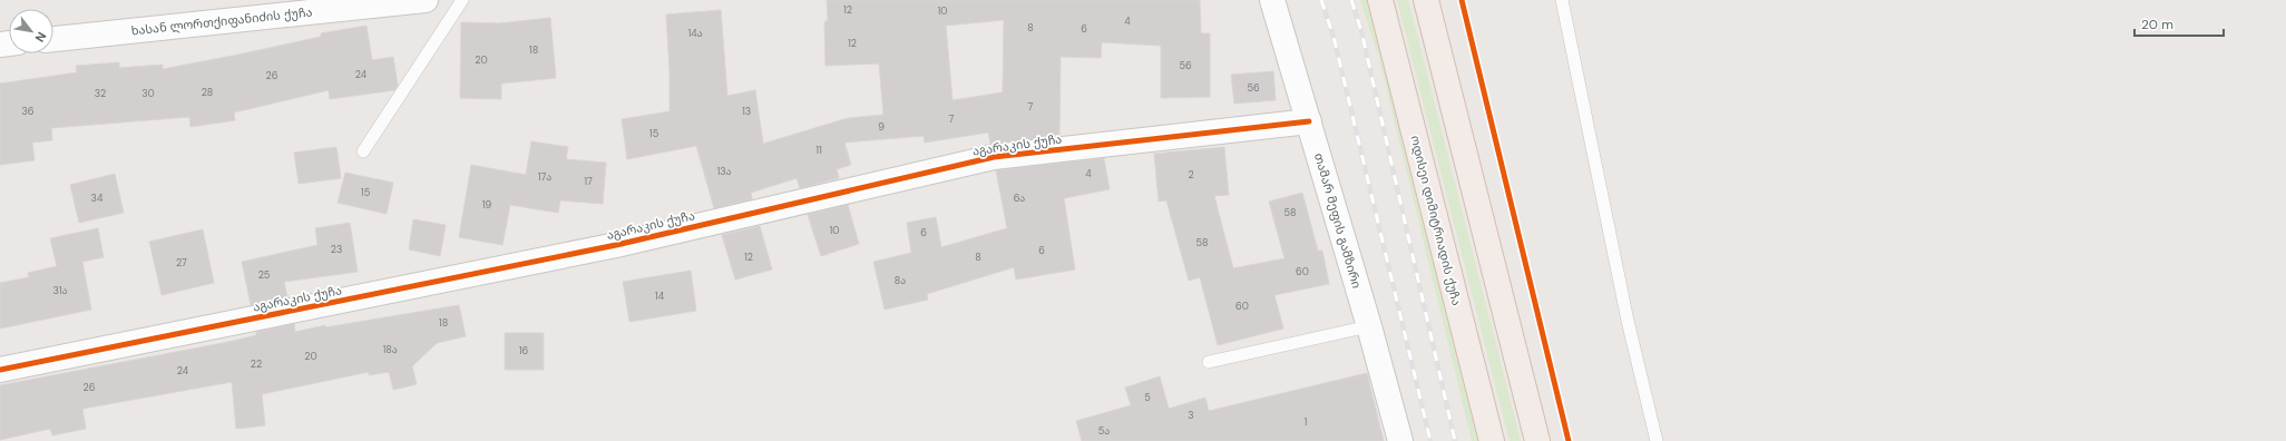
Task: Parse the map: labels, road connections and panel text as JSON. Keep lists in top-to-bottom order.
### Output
{
  "streets": {
    "main road": ["ოდისეი დიმიტრიადის ქუჩა"],
    "street": ["ხასან ლორთქიფანიძის ქუჩა", "აგარაკის ქუჩა", "თამარ მეფის გამზირი"]
  },
  "crossings": [
    ["აგარაკის ქუჩა", "თამარ მეფის გამზირი"]
  ],
  "house_numbers": [
    "12",
    "10",
    "4",
    "8",
    "6",
    "14ა",
    "12",
    "18",
    "20",
    "56",
    "24",
    "26",
    "56",
    "28",
    "32",
    "30",
    "7",
    "36",
    "13",
    "7",
    "9",
    "15",
    "11",
    "13ა",
    "4",
    "2",
    "17ა",
    "17",
    "15",
    "34",
    "6ა",
    "19",
    "58",
    "10",
    "6",
    "58",
    "23",
    "6",
    "12",
    "8",
    "27",
    "60",
    "25",
    "8ა",
    "31ა",
    "14",
    "60",
    "18",
    "18ა",
    "16",
    "20",
    "22",
    "24",
    "26",
    "5",
    "3",
    "1",
    "5ა"
  ],
  "scale_bar": "20 m",
  "north": "bottom right"
}
